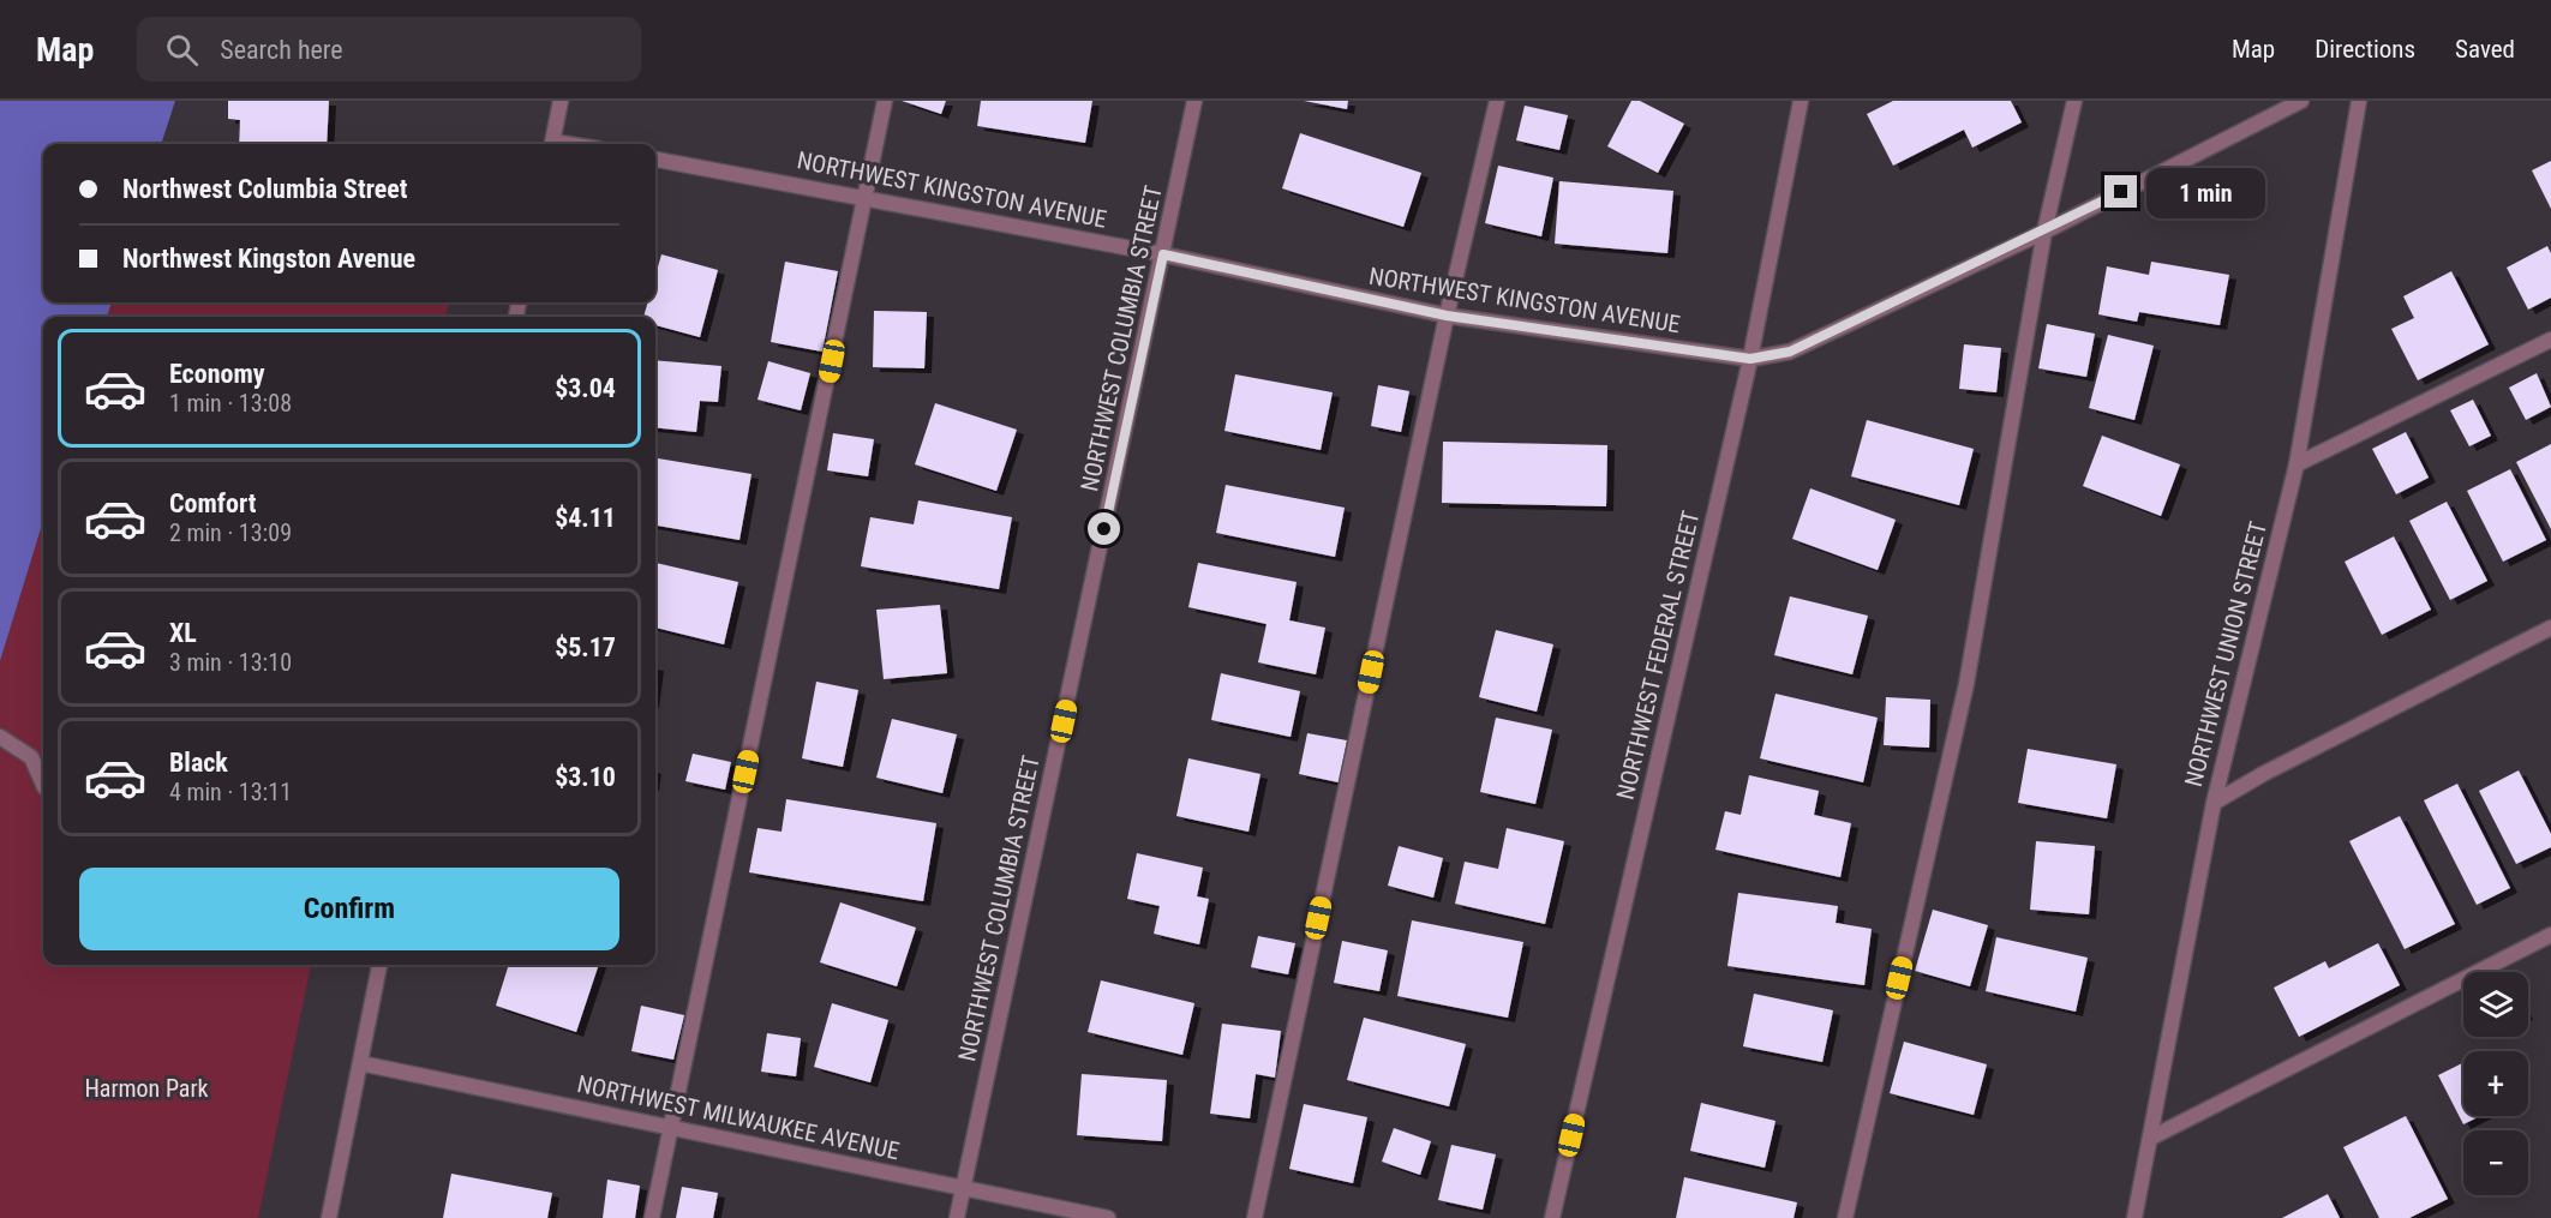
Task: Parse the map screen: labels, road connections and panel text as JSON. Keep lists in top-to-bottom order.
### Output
{
  "streets": {
    "street": [
      "NORTHWEST KINGSTON AVENUE",
      "NORTHWEST COLUMBIA STREET",
      "NORTHWEST UNION STREET",
      "NORTHWEST FEDERAL STREET",
      "NORTHWEST MILWAUKEE AVENUE"
    ]
  },
  "crossings": [
    ["NORTHWEST KINGSTON AVENUE", "NORTHWEST COLUMBIA STREET"],
    ["NORTHWEST KINGSTON AVENUE", "NORTHWEST FEDERAL STREET"],
    ["NORTHWEST COLUMBIA STREET", "NORTHWEST MILWAUKEE AVENUE"]
  ],
  "parks": ["Harmon Park"],
  "page": {
    "header": "Map",
    "search": "Search here",
    "nav": ["Map", "Directions", "Saved"],
    "banner": ["Northwest Columbia Street", "Northwest Kingston Avenue"],
    "bubble": "1 min",
    "list": [
      {
        "name": "Economy",
        "note": "1 min · 13:08",
        "value": "$3.04"
      },
      {
        "name": "Comfort",
        "note": "2 min · 13:09",
        "value": "$4.11"
      },
      {
        "name": "XL",
        "note": "3 min · 13:10",
        "value": "$5.17"
      },
      {
        "name": "Black",
        "note": "4 min · 13:11",
        "value": "$3.10"
      }
    ],
    "buttons": "Confirm",
    "map_buttons": ["+", "−"]
  }
}
